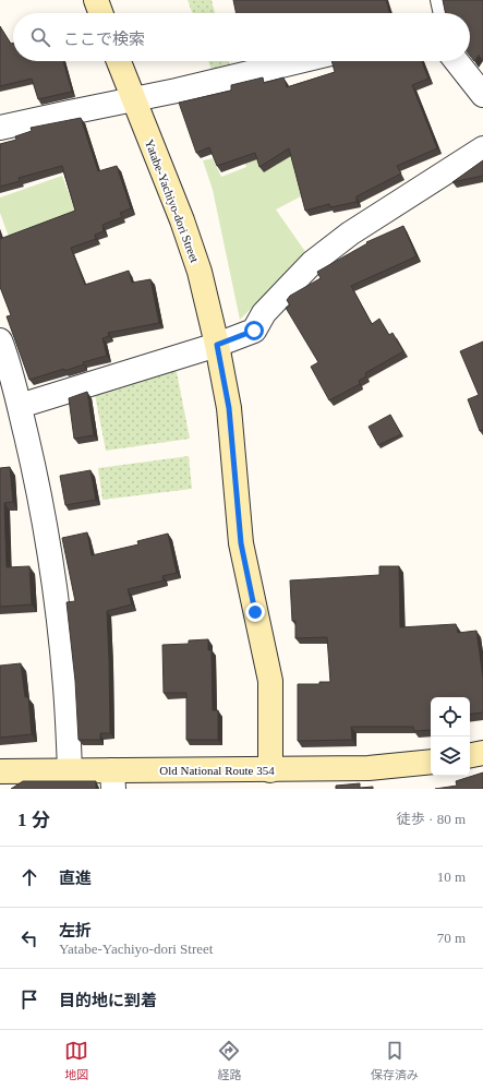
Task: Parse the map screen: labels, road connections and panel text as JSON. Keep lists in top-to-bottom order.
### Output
{
  "streets": {
    "street": ["Yatabe-Yachiyo-dori Street", "Old National Route 354"]
  },
  "crossings": [
    ["Yatabe-Yachiyo-dori Street", "Old National Route 354"]
  ],
  "page": {
    "search": "ここで検索",
    "heading": ["1 分", "徒歩 · 80 m"],
    "list": [
      ["直進", "10 m"],
      ["左折", "Yatabe-Yachiyo-dori Street", "70 m"],
      "目的地に到着"
    ],
    "nav": ["地図", "経路", "保存済み"]
  }
}
